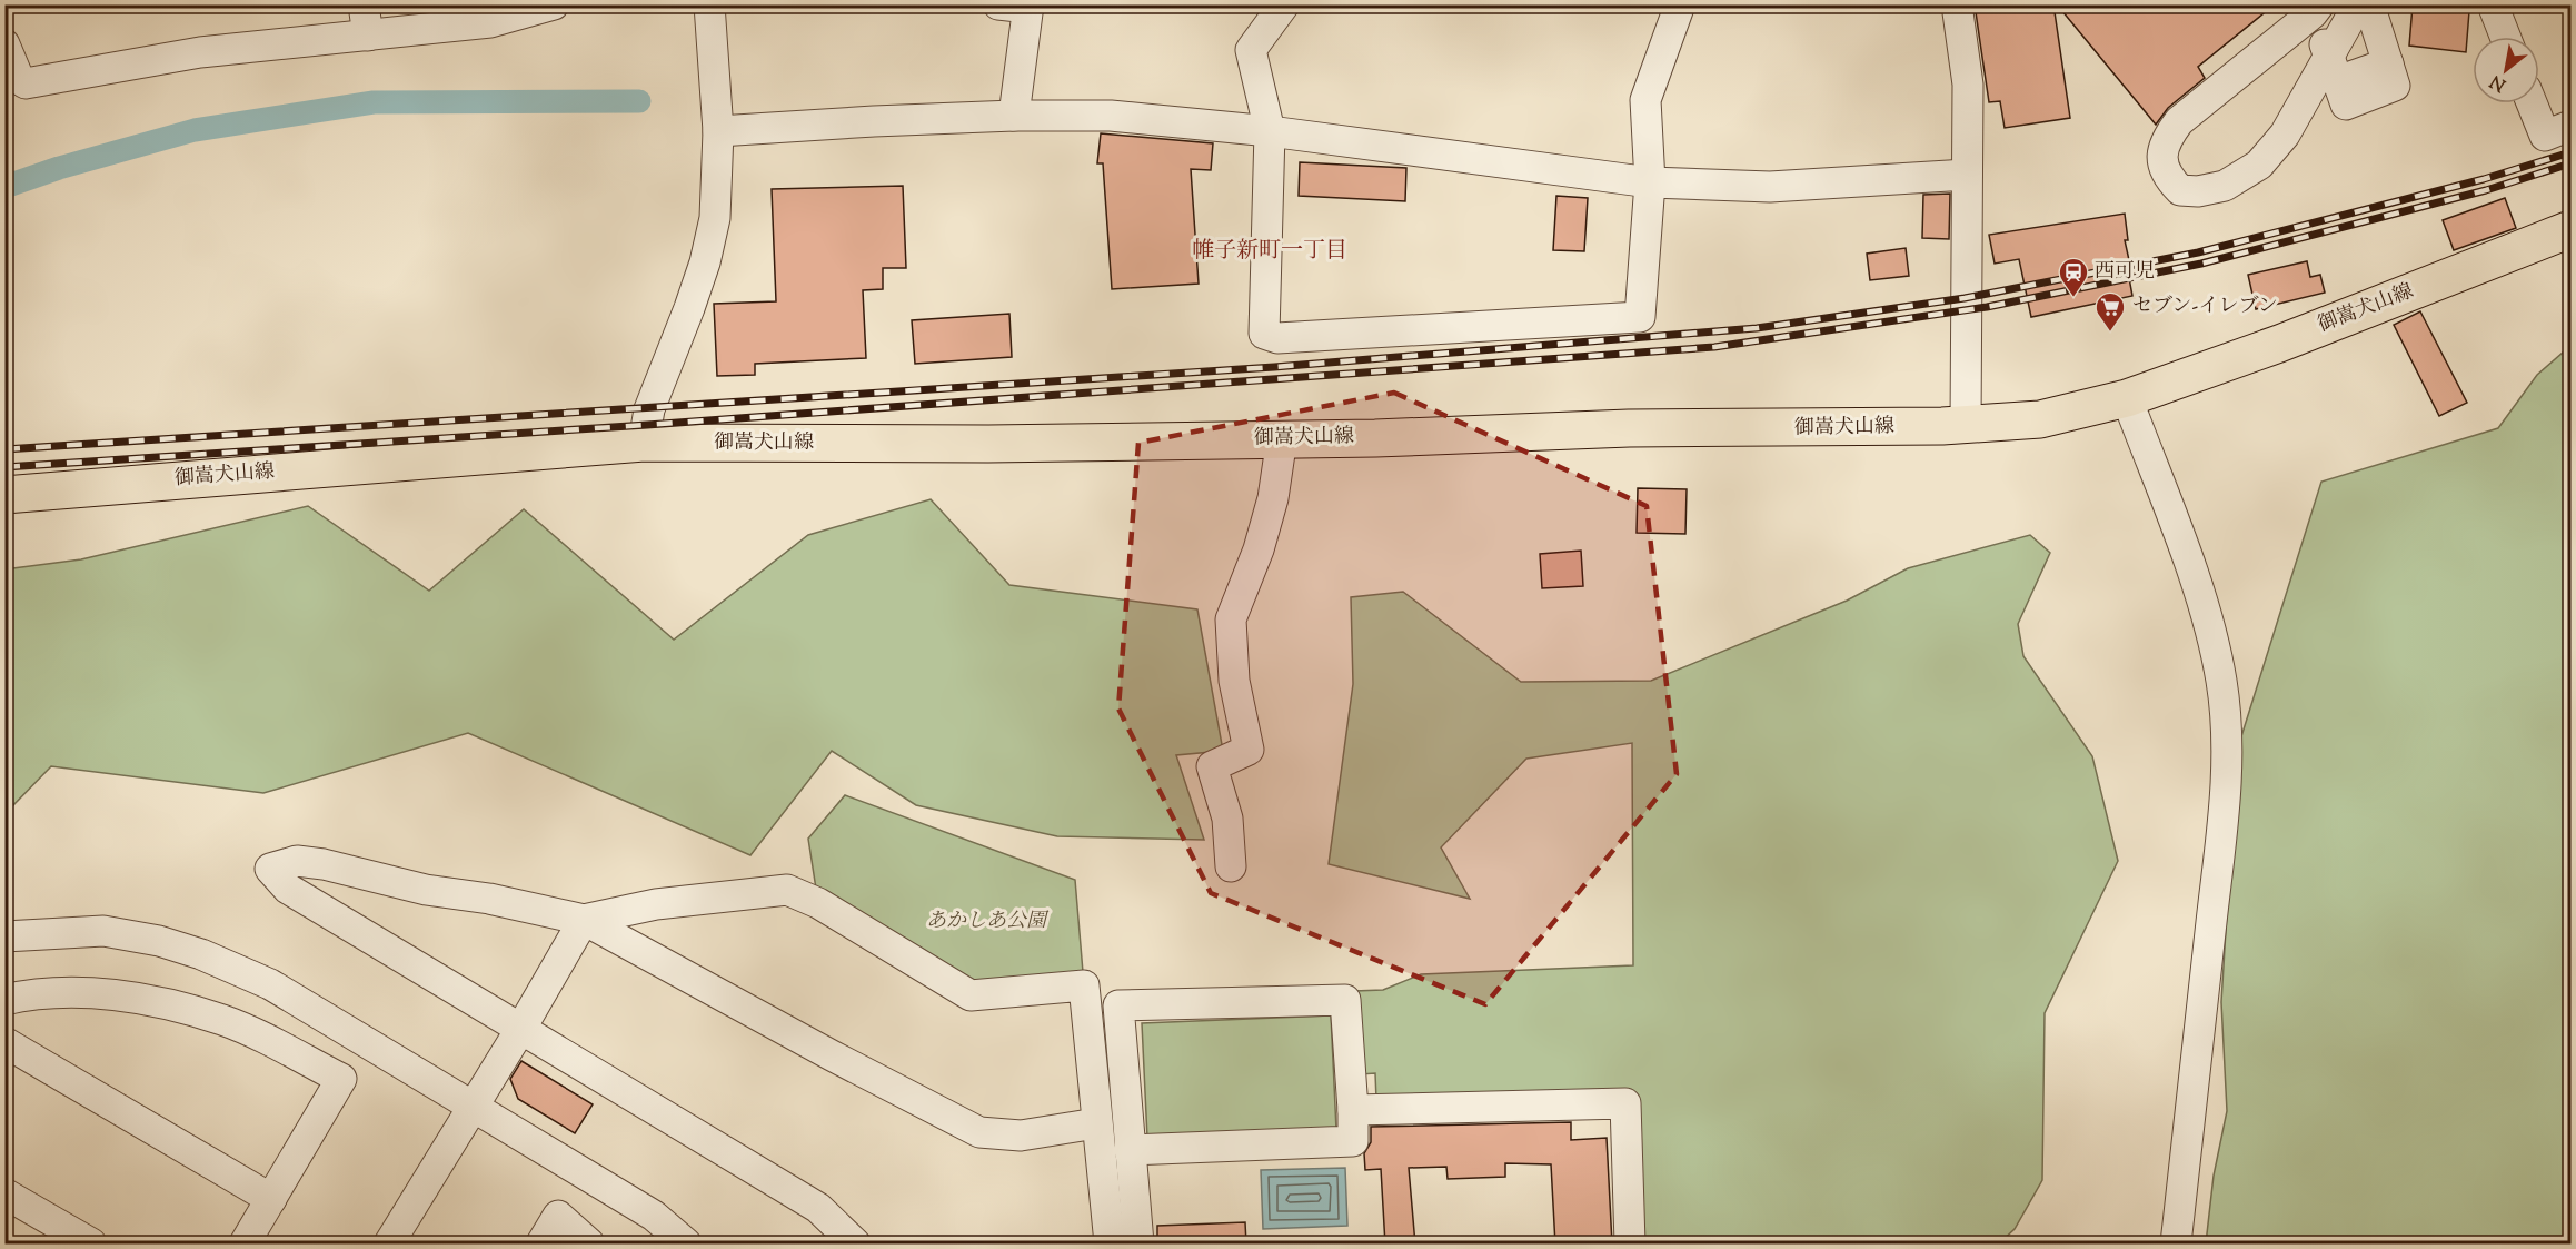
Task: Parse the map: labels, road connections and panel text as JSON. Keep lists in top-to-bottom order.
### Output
{
  "streets": {
    "main road": ["御嵩犬山線"]
  },
  "districts": ["帷子新町一丁目"],
  "parks": ["あかしあ公園"],
  "places": {
    "station": ["西可児"],
    "supermarket": ["セブン-イレブン"]
  },
  "north": "bottom left"
}
